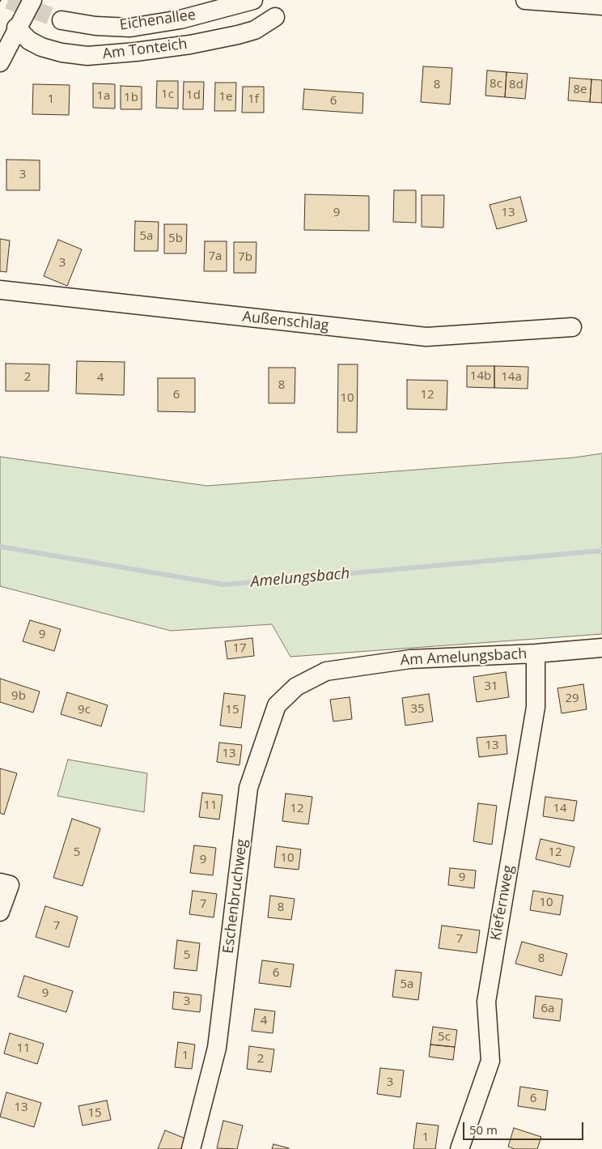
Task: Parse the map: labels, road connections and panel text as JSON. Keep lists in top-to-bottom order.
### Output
{
  "streets": {
    "street": [
      "Eichenallee",
      "Am Tonteich",
      "Außenschlag",
      "Am Amelungsbach",
      "Eschenbruchweg",
      "Kiefernweg"
    ]
  },
  "crossings": [
    ["Am Amelungsbach", "Eschenbruchweg"],
    ["Am Amelungsbach", "Kiefernweg"]
  ],
  "water": ["Amelungsbach"],
  "house_numbers": [
    "8c",
    "8",
    "8d",
    "8e",
    "1c",
    "1d",
    "1a",
    "1e",
    "1b",
    "1",
    "1f",
    "6",
    "3",
    "9",
    "13",
    "5a",
    "5b",
    "7a",
    "7b",
    "3",
    "14b",
    "2",
    "14a",
    "4",
    "8",
    "6",
    "12",
    "10",
    "9",
    "17",
    "31",
    "9b",
    "29",
    "35",
    "9c",
    "15",
    "13",
    "13",
    "11",
    "12",
    "14",
    "5",
    "12",
    "10",
    "9",
    "9",
    "10",
    "7",
    "8",
    "7",
    "7",
    "5",
    "8",
    "6",
    "5a",
    "9",
    "3",
    "6a",
    "4",
    "5c",
    "11",
    "1",
    "2",
    "3",
    "6",
    "13",
    "15",
    "1"
  ],
  "scale_bar": "50 m"
}
